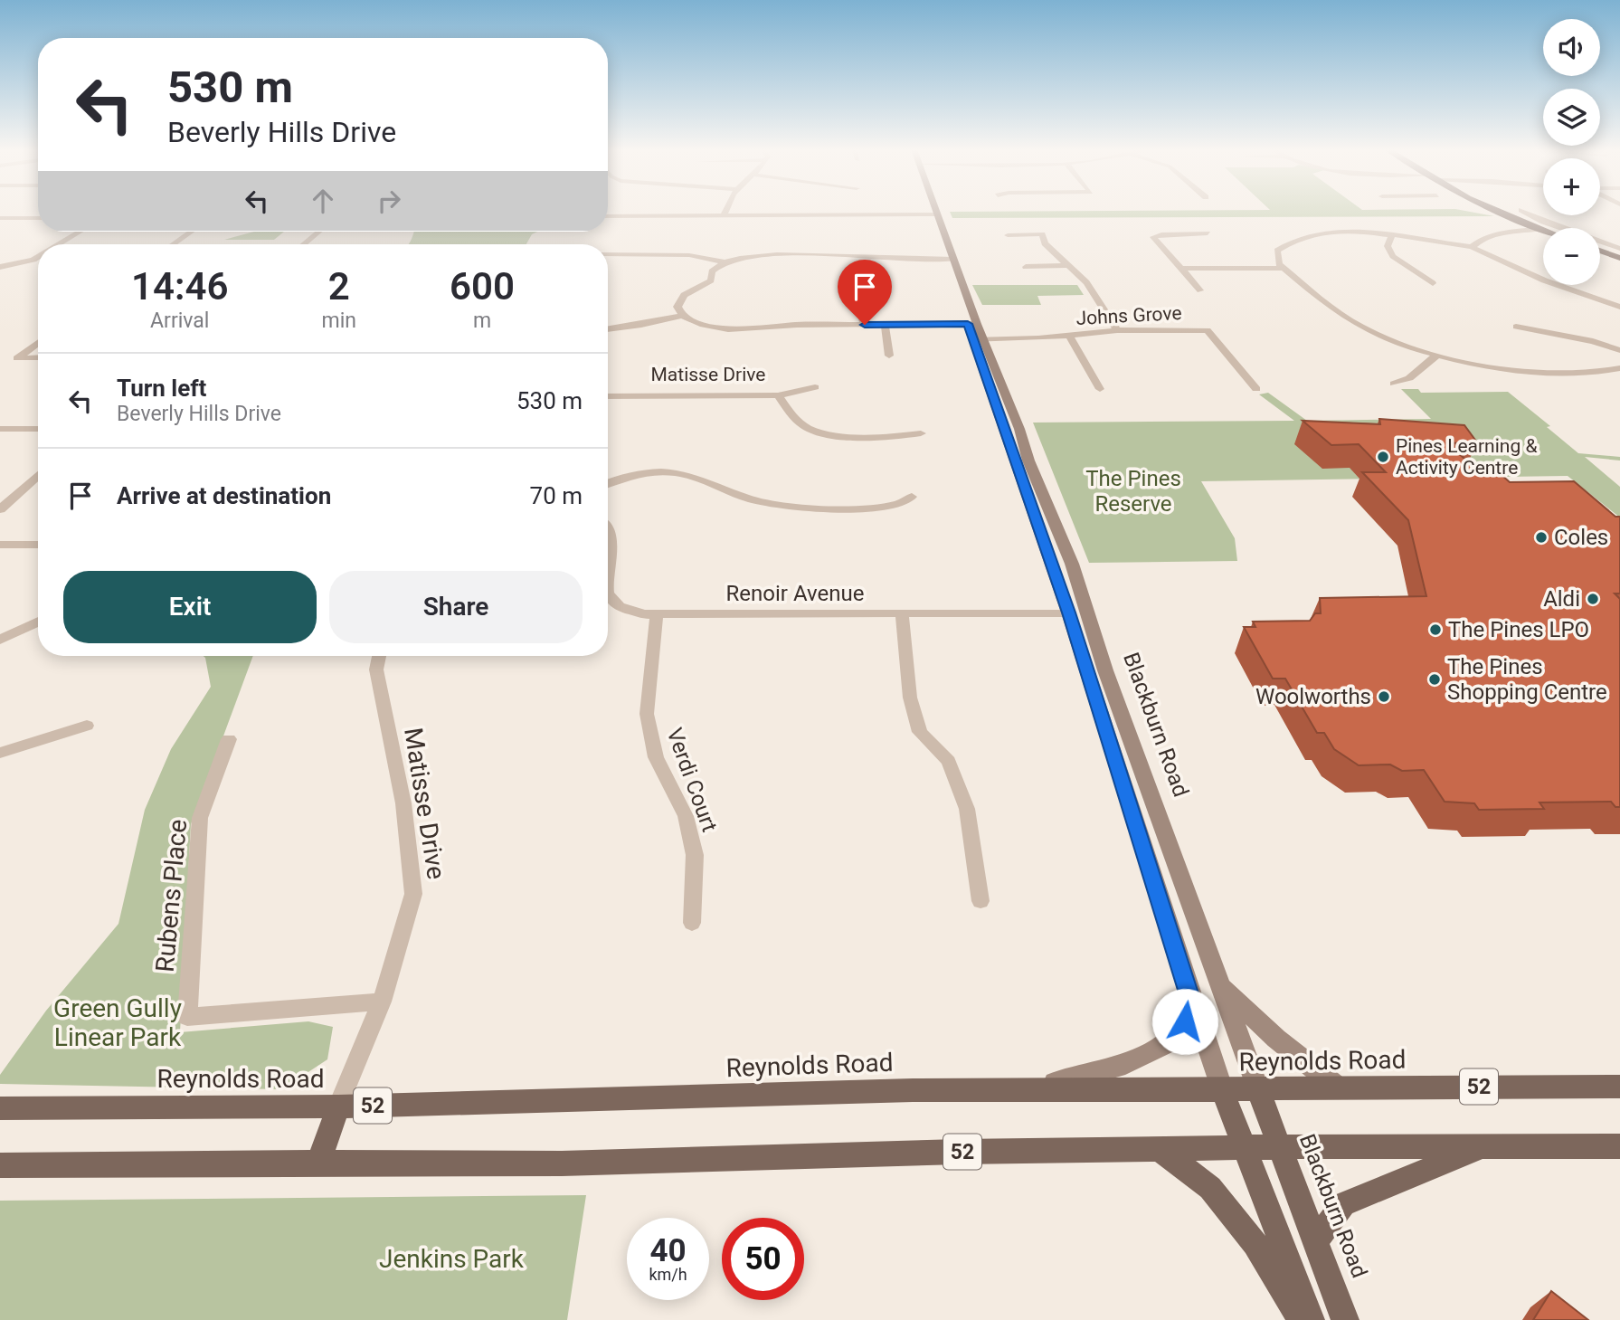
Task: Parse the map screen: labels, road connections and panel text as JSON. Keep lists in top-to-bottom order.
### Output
{
  "streets": {
    "main road": ["Blackburn Road", "Reynolds Road", "52"],
    "street": [
      "Johns Grove",
      "Matisse Drive",
      "Renoir Avenue",
      "Verdi Court",
      "Rubens Place"
    ]
  },
  "crossings": [
    ["Johns Grove", "Blackburn Road"],
    ["Matisse Drive", "Rubens Place"],
    ["Matisse Drive", "Reynolds Road"],
    ["Renoir Avenue", "Blackburn Road"],
    ["Renoir Avenue", "Verdi Court"],
    ["Blackburn Road", "Reynolds Road"],
    ["Blackburn Road", "52"]
  ],
  "parks": ["The Pines Reserve", "Green Gully Linear Park", "Jenkins Park"],
  "places": [
    "Pines Learning & Activity Centre",
    "Coles",
    "Aldi",
    "The Pines LPO",
    "The Pines Shopping Centre",
    "Woolworths"
  ],
  "page": {
    "map_buttons": ["+", "−"],
    "turn": ["530 m", "Beverly Hills Drive"],
    "eta": [
      "14:46",
      "Arrival",
      "2",
      "min",
      "600",
      "m"
    ],
    "list": [
      {
        "name": "Turn left",
        "note": "Beverly Hills Drive",
        "value": "530 m"
      },
      {
        "name": "Arrive at destination",
        "value": "70 m"
      }
    ],
    "buttons": ["Exit", "Share"],
    "speed": "40 km/h",
    "limit": "50"
  }
}
